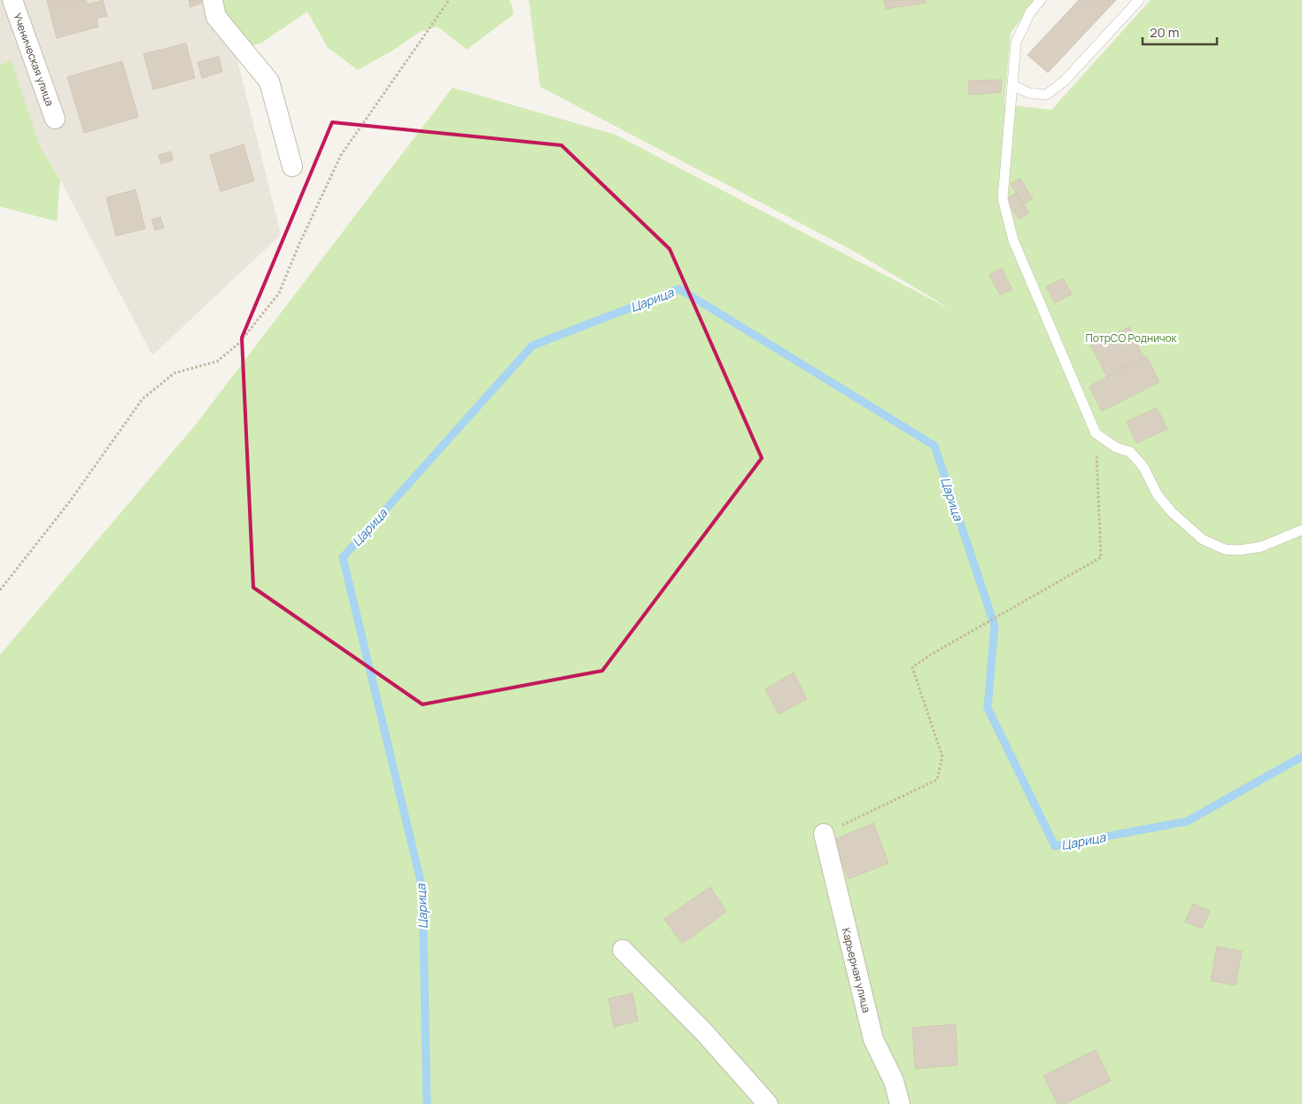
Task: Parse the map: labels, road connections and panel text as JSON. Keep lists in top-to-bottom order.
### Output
{
  "streets": {
    "street": ["Ученическая улица", "Карьерная улица"]
  },
  "water": ["Царица"],
  "parks": ["ПотрСО Родничок"],
  "scale_bar": "20 m"
}
